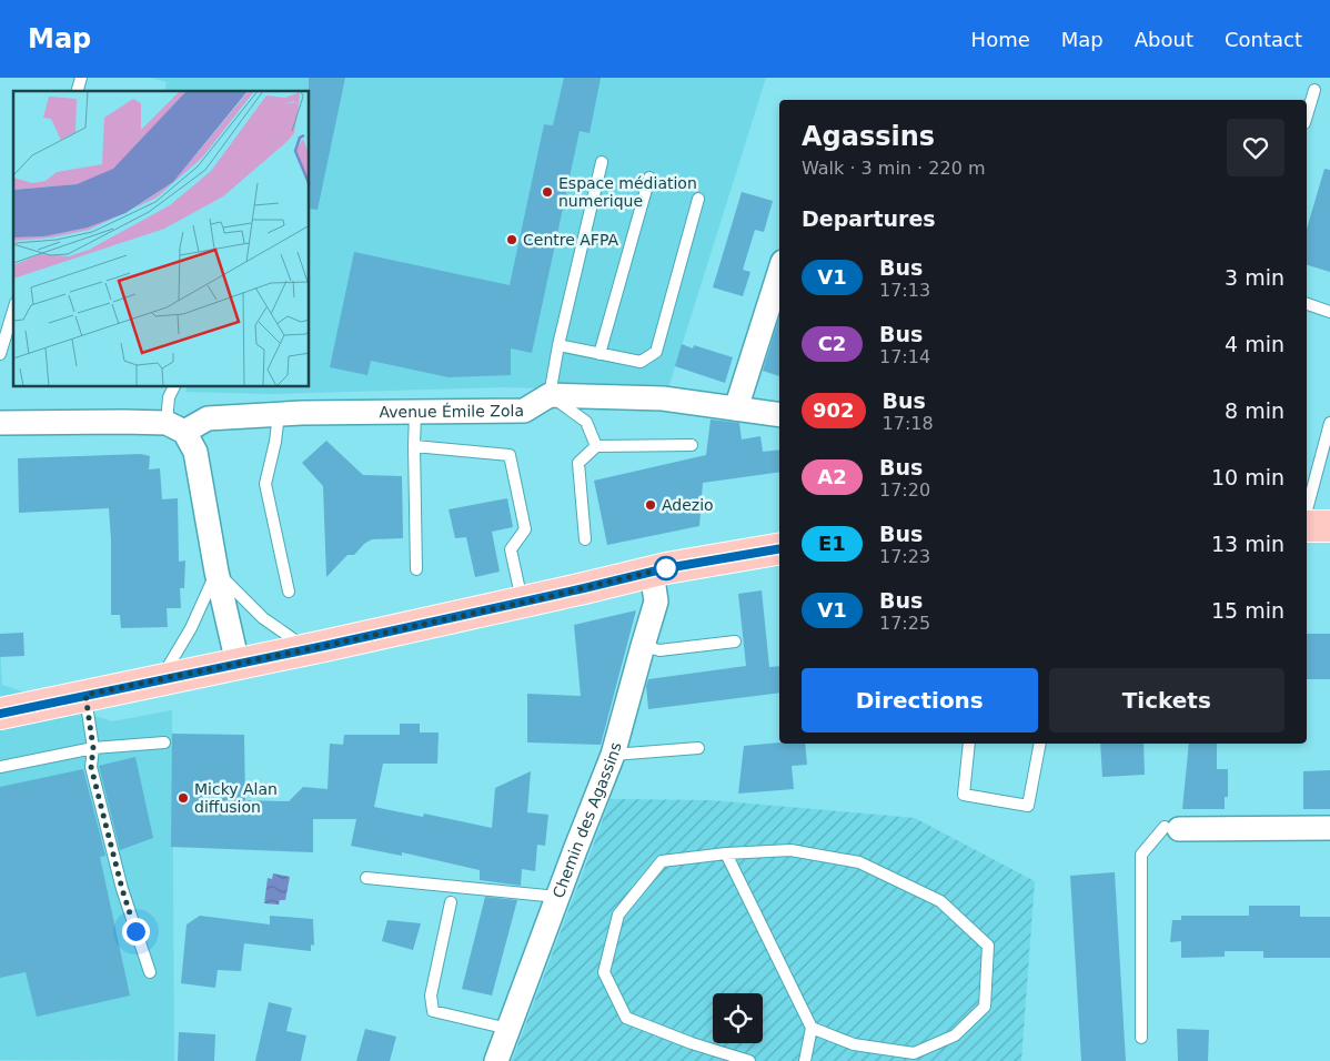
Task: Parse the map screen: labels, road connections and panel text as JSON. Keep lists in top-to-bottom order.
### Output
{
  "streets": {
    "street": ["Avenue Émile Zola", "Chemin des Agassins"]
  },
  "places": [
    "Espace médiation numerique",
    "Centre AFPA",
    "Adezio",
    "Micky Alan diffusion"
  ],
  "lines": ["bus line V1"],
  "page": {
    "header": "Map",
    "nav": [
      "Home",
      "Map",
      "About",
      "Contact"
    ],
    "heading": [
      ["Agassins", "Walk · 3 min · 220 m"],
      "Departures"
    ],
    "list": [
      {
        "mark": "V1",
        "name": "Bus",
        "note": "17:13",
        "value": "3 min"
      },
      {
        "mark": "C2",
        "name": "Bus",
        "note": "17:14",
        "value": "4 min"
      },
      {
        "mark": "902",
        "name": "Bus",
        "note": "17:18",
        "value": "8 min"
      },
      {
        "mark": "A2",
        "name": "Bus",
        "note": "17:20",
        "value": "10 min"
      },
      {
        "mark": "E1",
        "name": "Bus",
        "note": "17:23",
        "value": "13 min"
      },
      {
        "mark": "V1",
        "name": "Bus",
        "note": "17:25",
        "value": "15 min"
      }
    ],
    "buttons": ["Directions", "Tickets"]
  }
}
